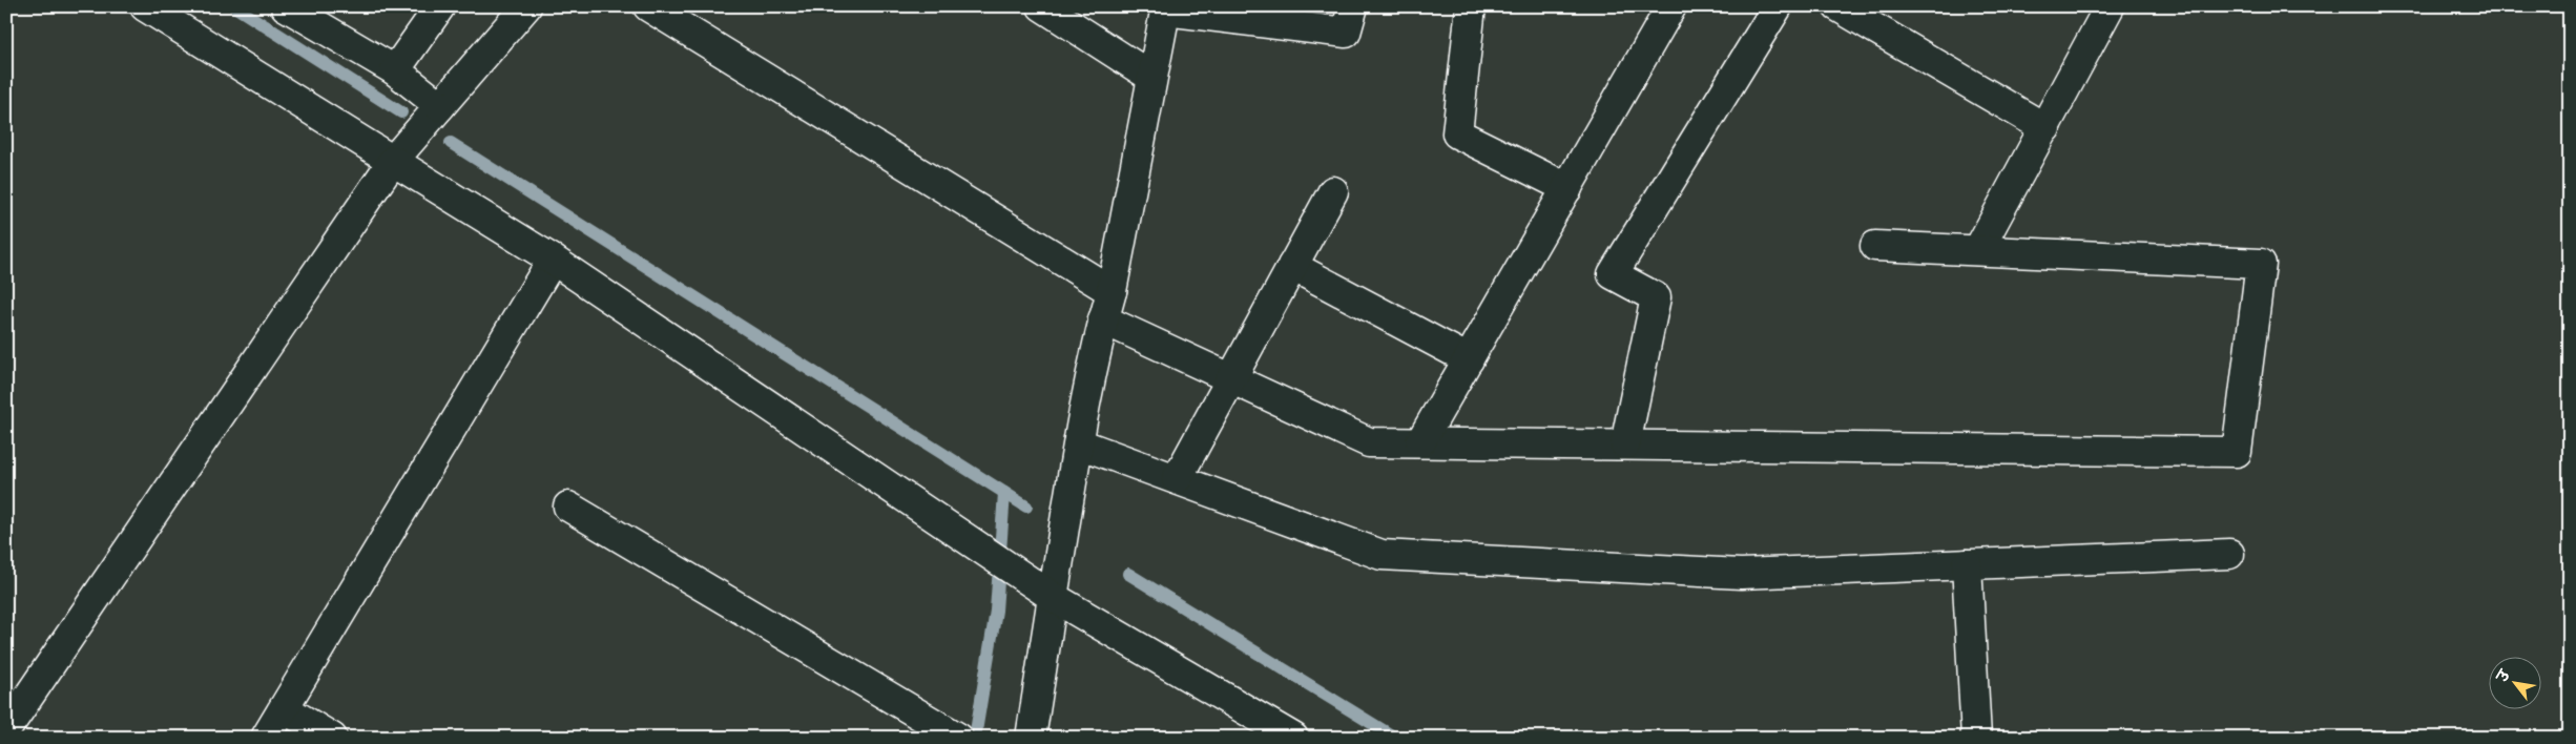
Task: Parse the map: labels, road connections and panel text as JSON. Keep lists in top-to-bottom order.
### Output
{
  "north": "top left"
}
